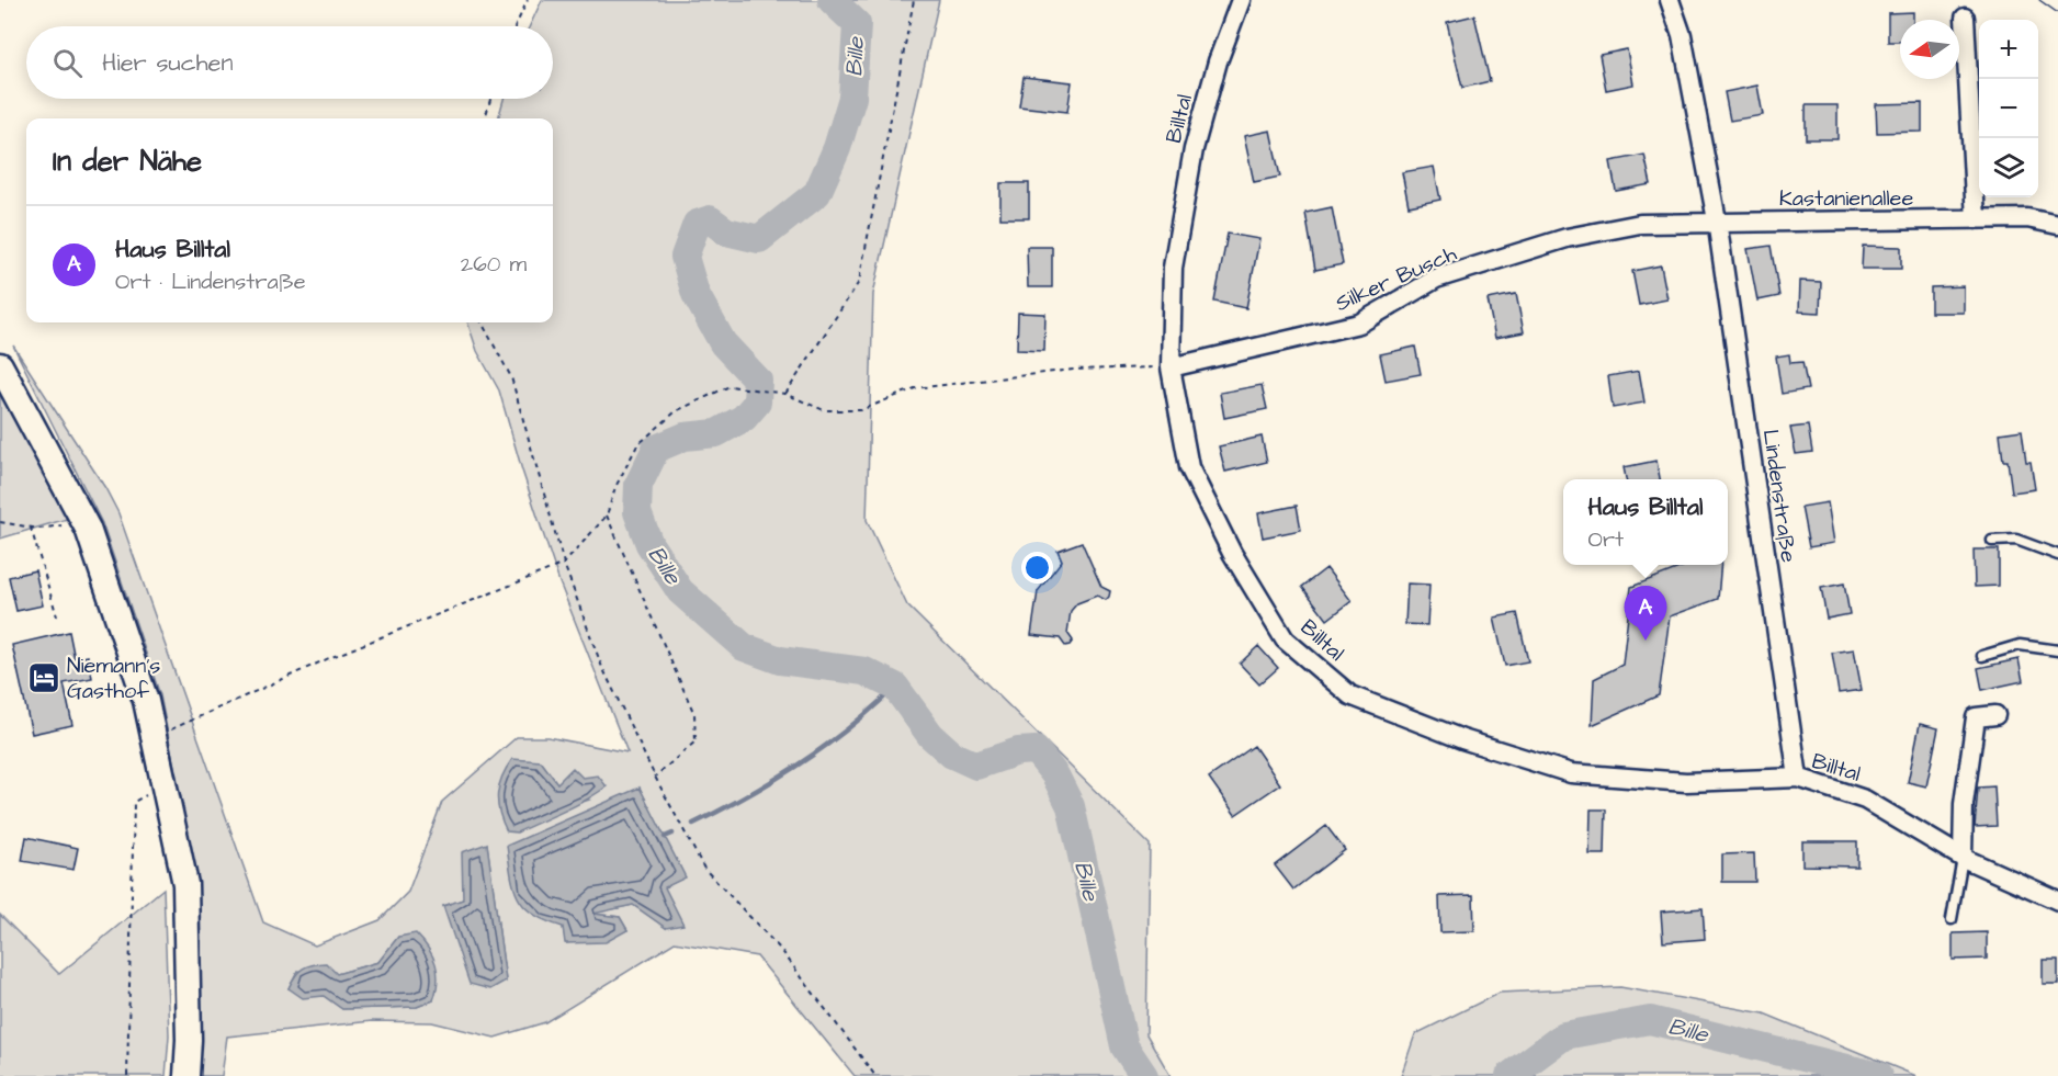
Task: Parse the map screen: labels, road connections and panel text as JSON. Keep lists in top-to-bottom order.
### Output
{
  "streets": {
    "street": [
      "Billtal",
      "Kastanienallee",
      "Silker Busch",
      "Lindenstraße"
    ]
  },
  "crossings": [
    ["Billtal", "Silker Busch"],
    ["Billtal", "Lindenstraße"],
    ["Kastanienallee", "Silker Busch"],
    ["Kastanienallee", "Lindenstraße"],
    ["Silker Busch", "Lindenstraße"]
  ],
  "water": ["Bille"],
  "places": {
    "hotel": ["Niemann's Gasthof"]
  },
  "north": "left",
  "page": {
    "map_buttons": ["+", "−"],
    "search": "Hier suchen",
    "heading": "In der Nähe",
    "list": [
      {
        "mark": "A",
        "name": "Haus Billtal",
        "note": "Ort · Lindenstraße",
        "value": "260 m"
      }
    ],
    "popup": ["Haus Billtal", "Ort"],
    "pins": "A"
  }
}
